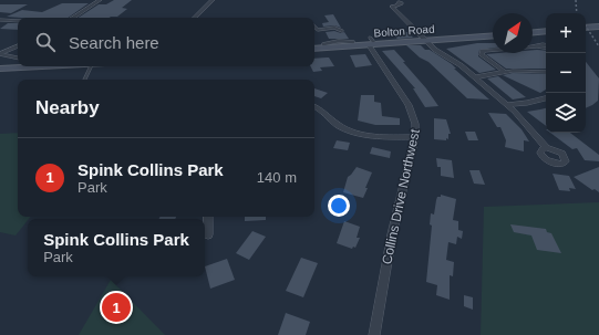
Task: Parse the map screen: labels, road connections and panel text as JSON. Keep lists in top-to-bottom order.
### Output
{
  "streets": {
    "street": ["Bolton Road", "Collins Drive Northwest"]
  },
  "crossings": [
    ["Bolton Road", "Collins Drive Northwest"]
  ],
  "north": "top right",
  "page": {
    "map_buttons": ["+", "−"],
    "search": "Search here",
    "heading": "Nearby",
    "list": [
      {
        "mark": "1",
        "name": "Spink Collins Park",
        "note": "Park",
        "value": "140 m"
      }
    ],
    "popup": ["Spink Collins Park", "Park"],
    "pins": "1"
  }
}
